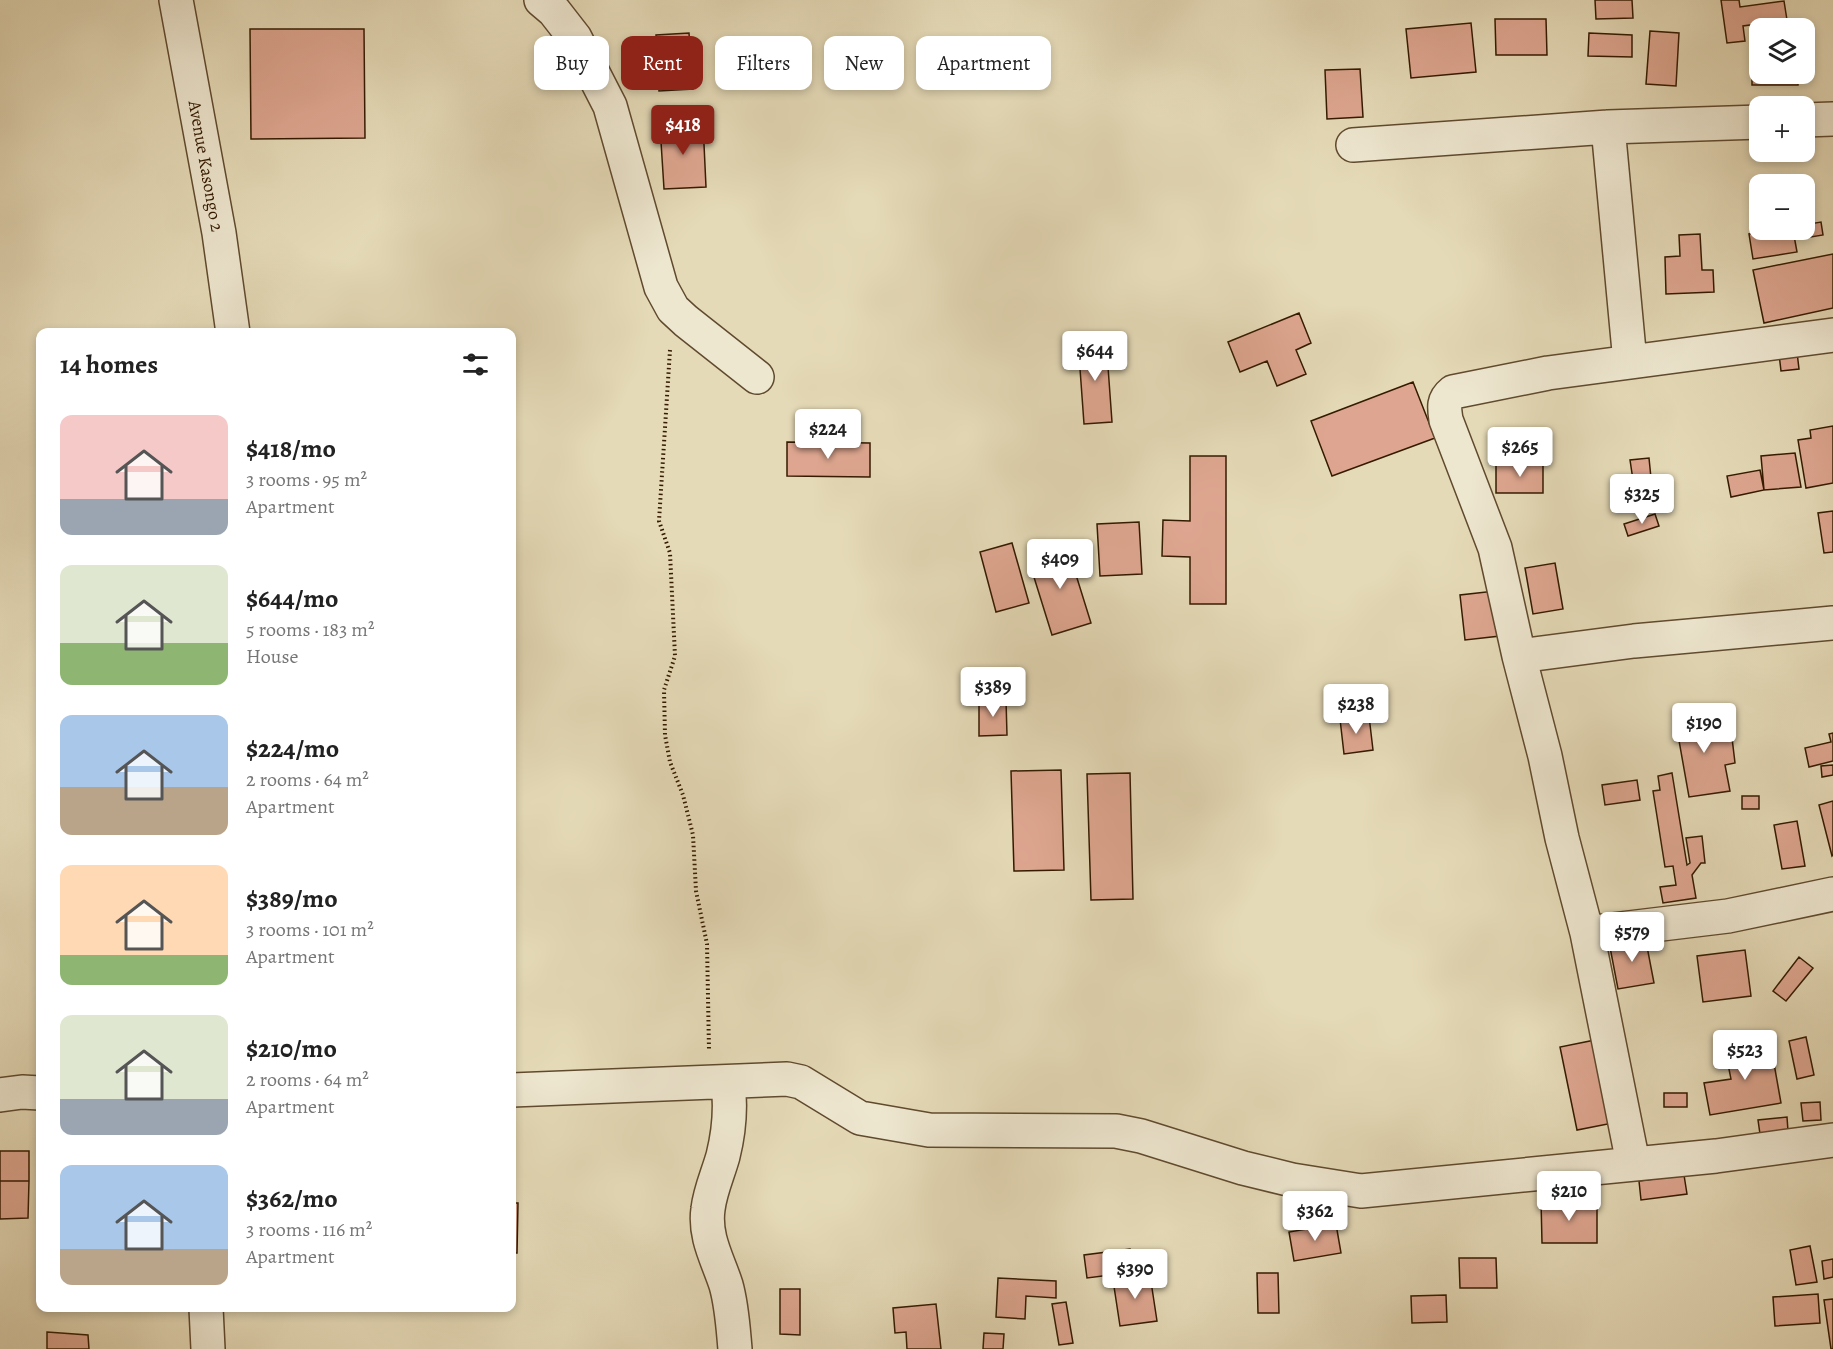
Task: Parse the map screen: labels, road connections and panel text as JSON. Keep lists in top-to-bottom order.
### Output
{
  "streets": {
    "street": ["Avenue Kasongo 2"]
  },
  "page": {
    "map_buttons": ["+", "−"],
    "chip": [
      "Buy",
      "Rent",
      "Filters",
      "New",
      "Apartment"
    ],
    "price": [
      "$418",
      "$644",
      "$224",
      "$265",
      "$325",
      "$409",
      "$389",
      "$238",
      "$190",
      "$579",
      "$523",
      "$210",
      "$362",
      "$390"
    ],
    "heading": "14 homes",
    "list": [
      {
        "name": "$418/mo",
        "note": "3 rooms · 95 m² · Apartment"
      },
      {
        "name": "$644/mo",
        "note": "5 rooms · 183 m² · House"
      },
      {
        "name": "$224/mo",
        "note": "2 rooms · 64 m² · Apartment"
      },
      {
        "name": "$389/mo",
        "note": "3 rooms · 101 m² · Apartment"
      },
      {
        "name": "$210/mo",
        "note": "2 rooms · 64 m² · Apartment"
      },
      {
        "name": "$362/mo",
        "note": "3 rooms · 116 m² · Apartment"
      }
    ]
  }
}
